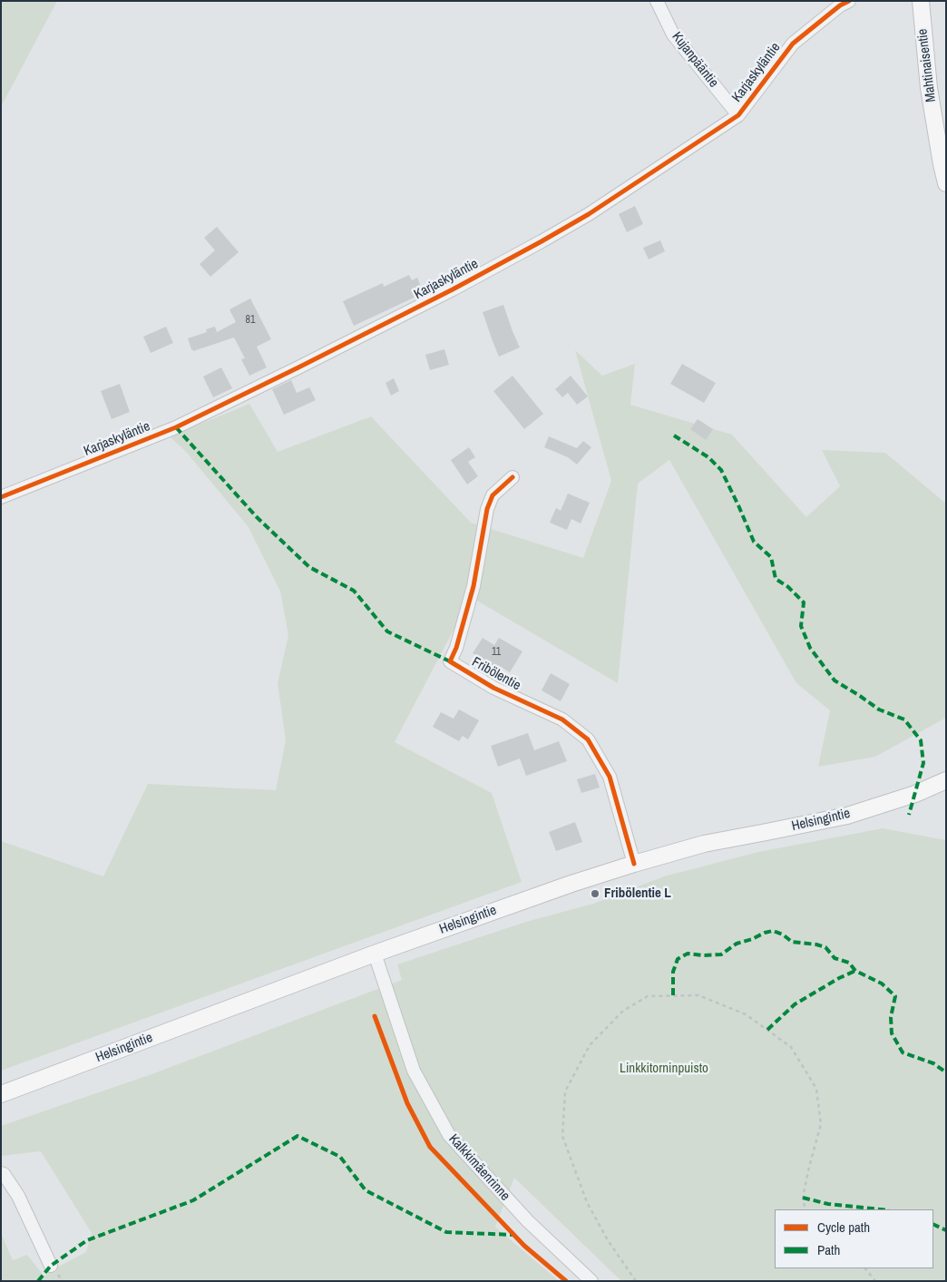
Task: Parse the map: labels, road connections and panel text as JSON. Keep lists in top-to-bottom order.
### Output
{
  "streets": {
    "main road": ["Mahtinaisentie", "Helsingintie"],
    "street": [
      "Kujanpääntie",
      "Karjaskyläntie",
      "Fribölentie",
      "Kalkkimäenrinne"
    ]
  },
  "crossings": [
    ["Kujanpääntie", "Karjaskyläntie"],
    ["Fribölentie", "Helsingintie"],
    ["Helsingintie", "Kalkkimäenrinne"]
  ],
  "parks": ["Linkkitorninpuisto"],
  "places": ["Fribölentie L"],
  "house_numbers": ["81", "11"],
  "legend": ["Cycle path", "Path"]
}
